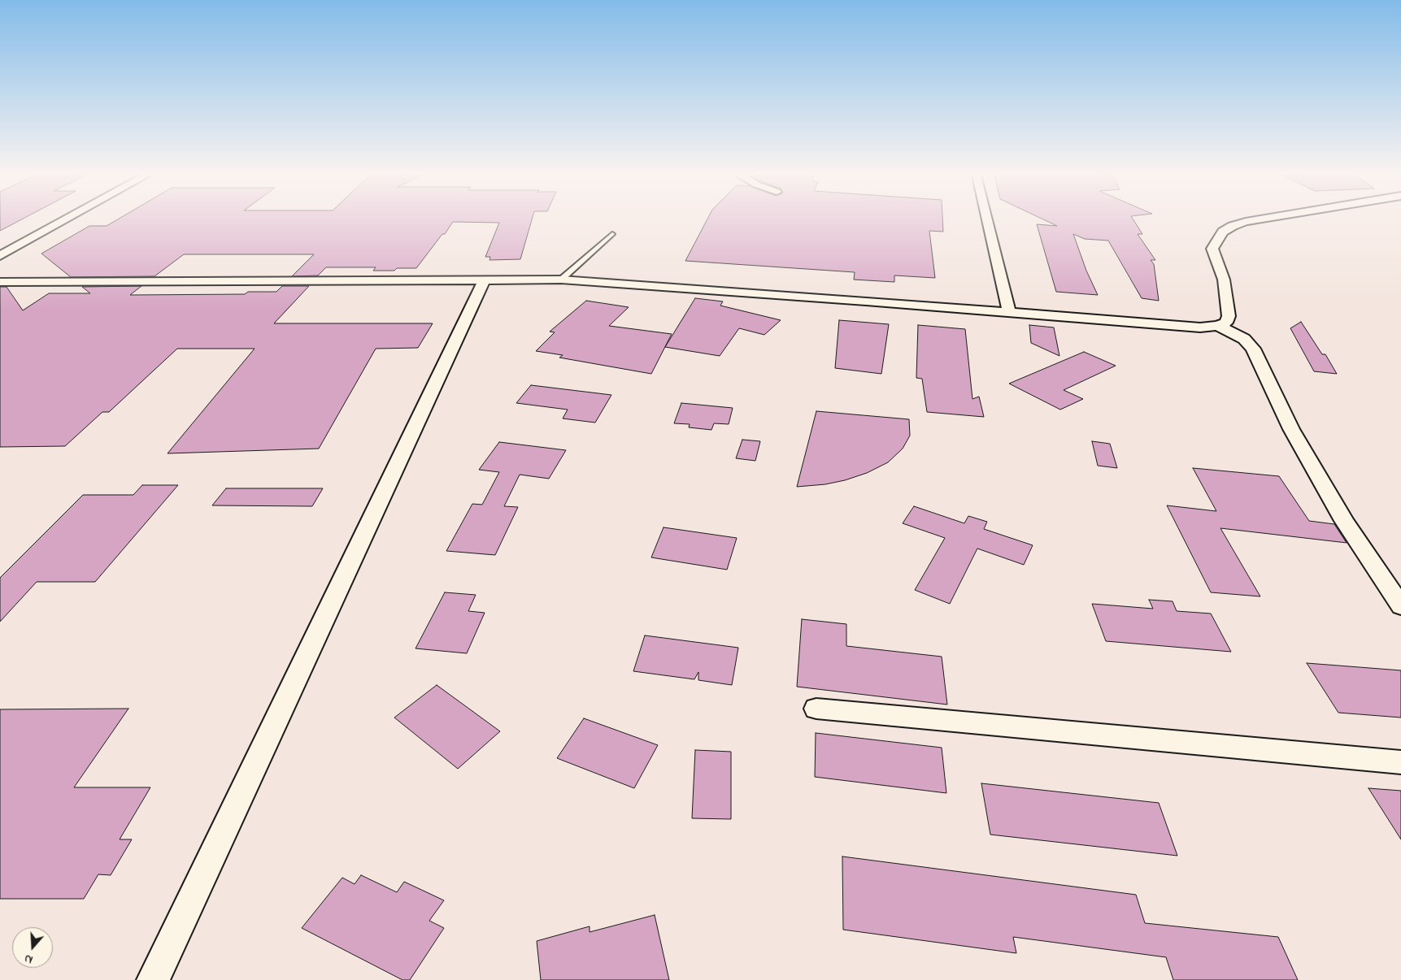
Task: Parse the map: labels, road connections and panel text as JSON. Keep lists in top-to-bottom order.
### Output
{
  "north": "bottom"
}
